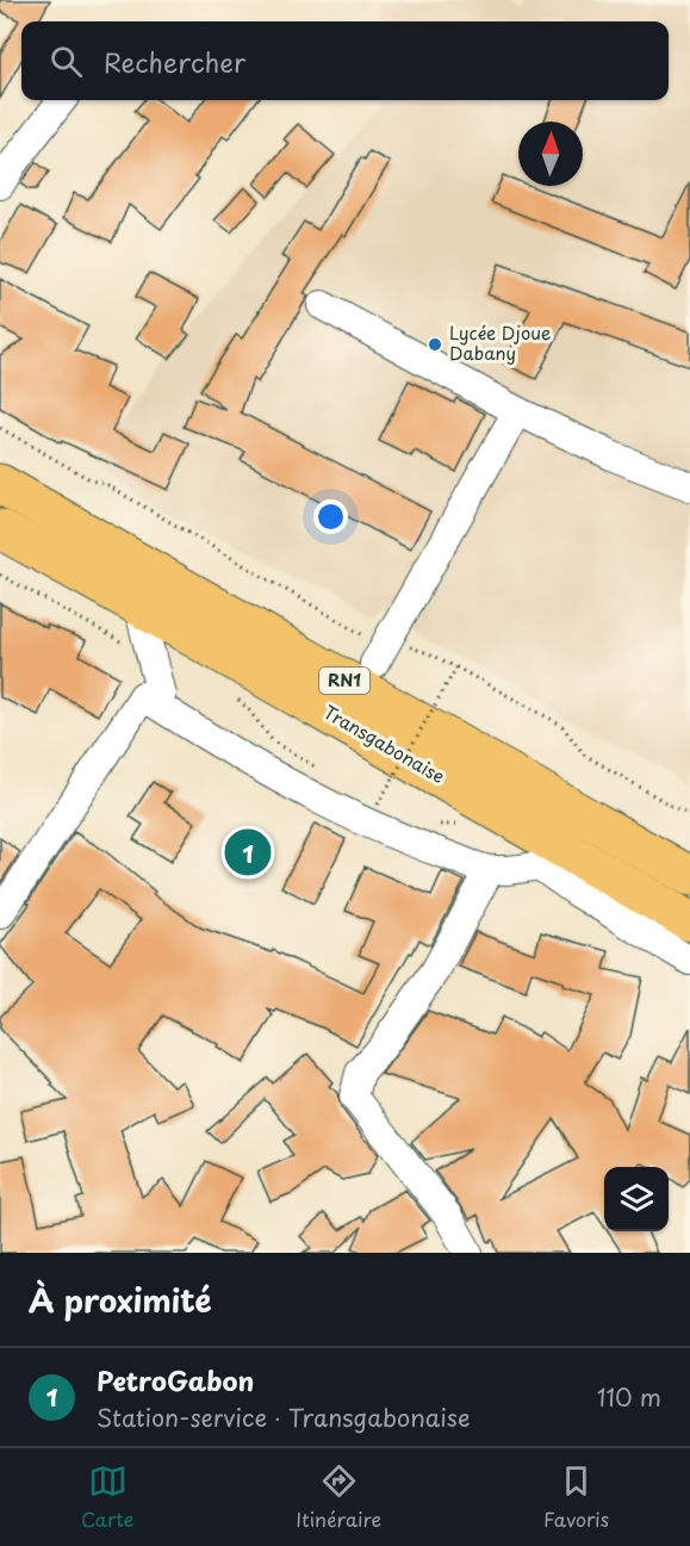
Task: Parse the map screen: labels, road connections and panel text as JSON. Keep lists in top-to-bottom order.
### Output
{
  "streets": {
    "highway": ["RN1", "Transgabonaise"]
  },
  "places": ["Lycée Djoue Dabany"],
  "north": "top",
  "page": {
    "search": "Rechercher",
    "pins": "1",
    "heading": "À proximité",
    "list": [
      {
        "mark": "1",
        "name": "PetroGabon",
        "note": "Station-service · Transgabonaise",
        "value": "110 m"
      }
    ],
    "nav": ["Carte", "Itinéraire", "Favoris"]
  }
}
